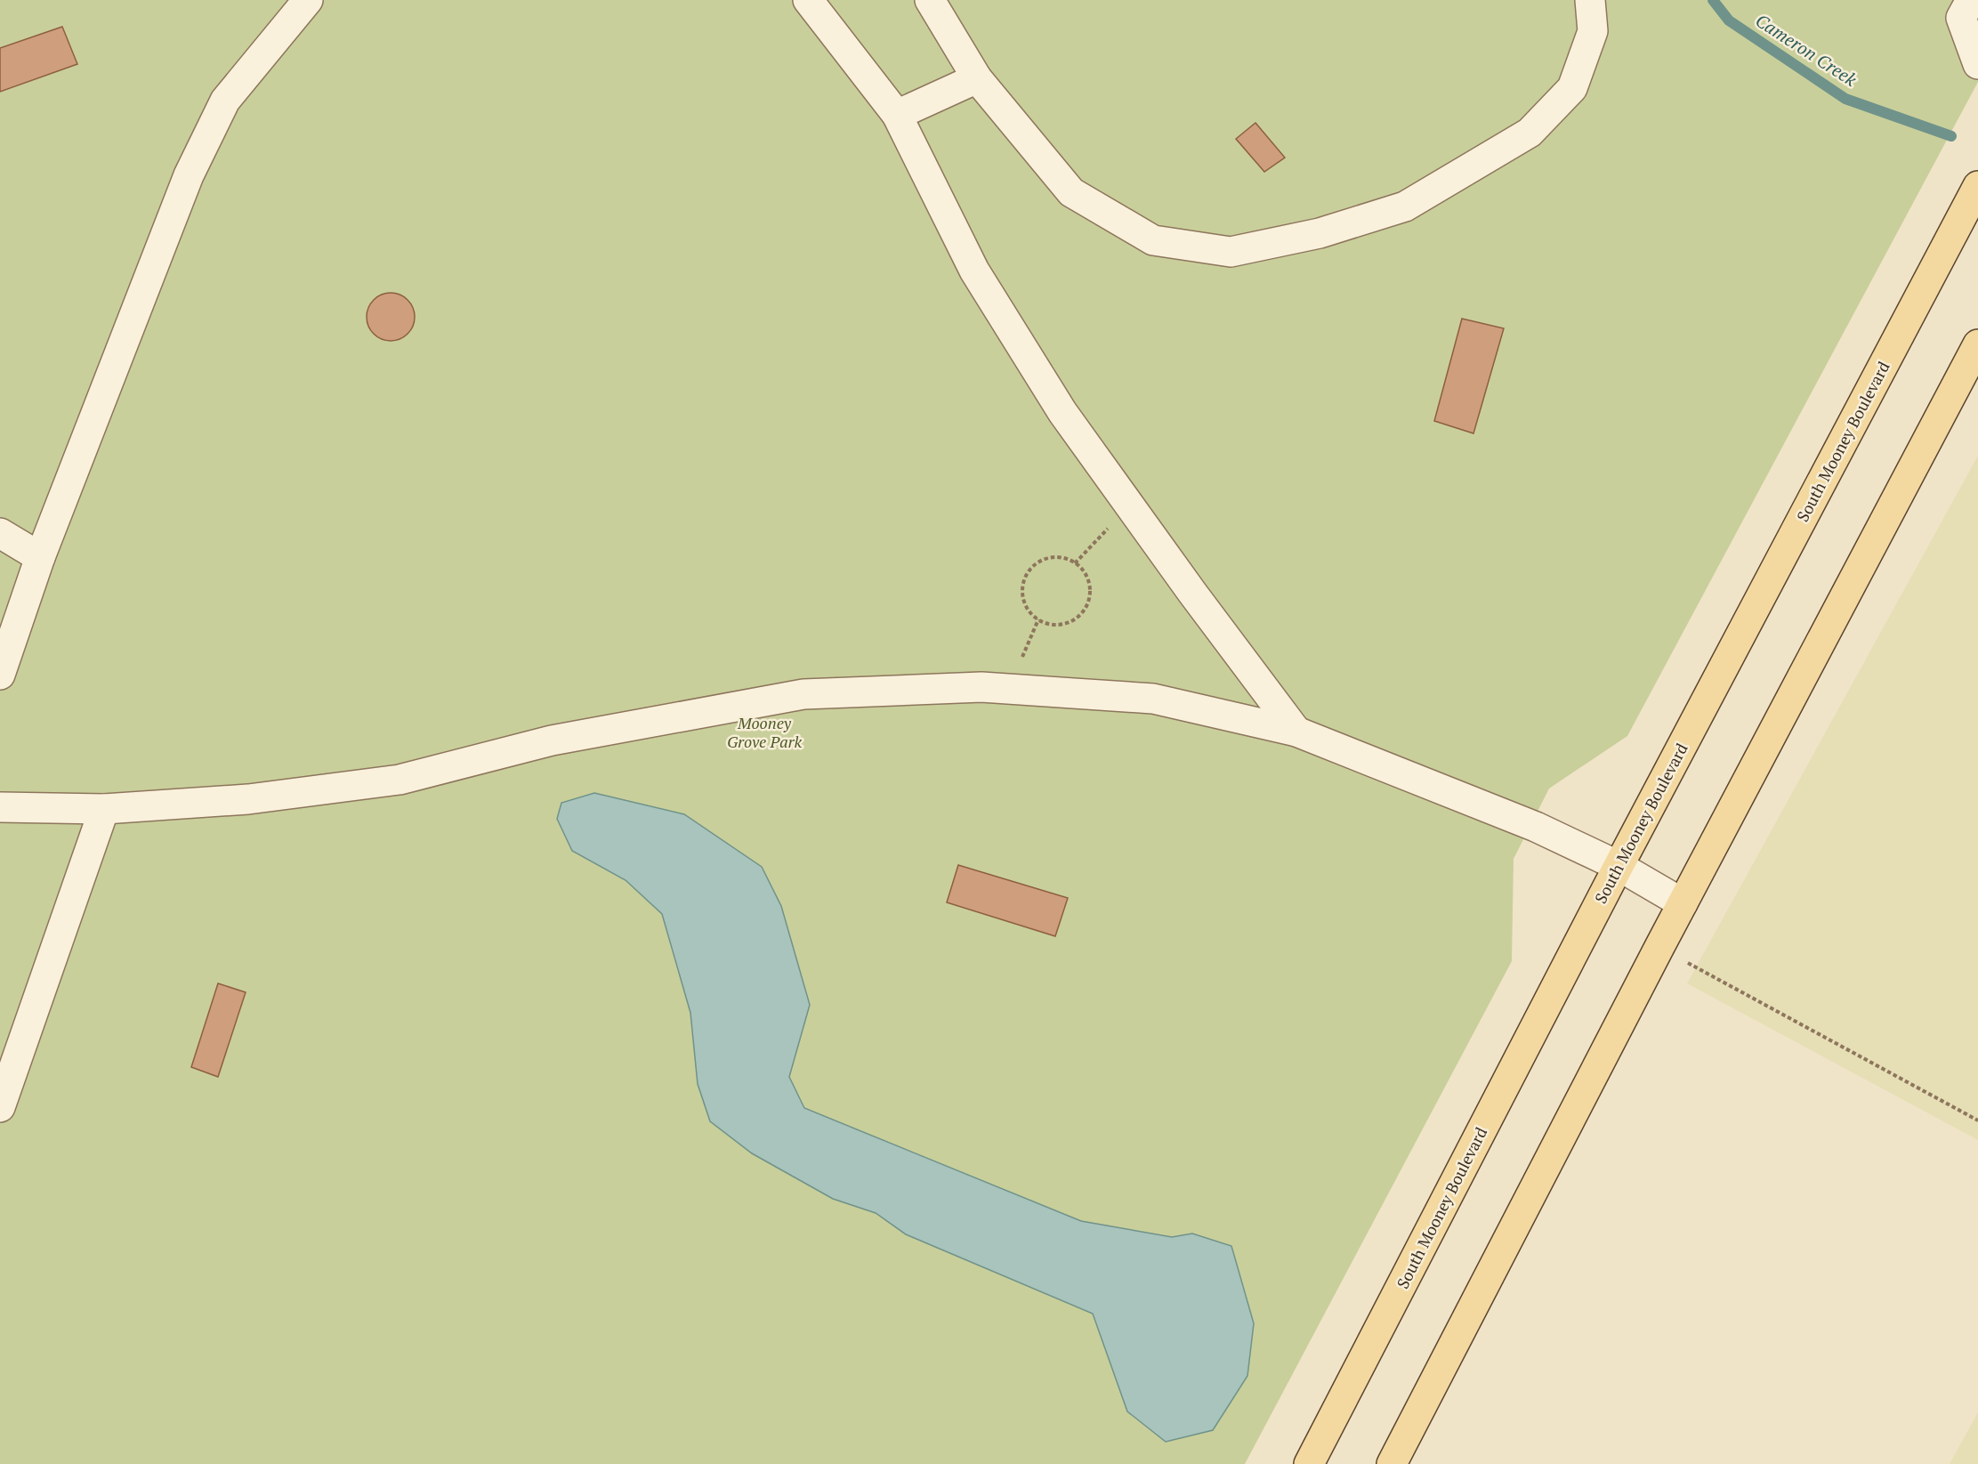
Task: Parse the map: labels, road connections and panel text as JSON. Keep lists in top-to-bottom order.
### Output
{
  "streets": {
    "main road": ["South Mooney Boulevard"]
  },
  "water": ["Cameron Creek"],
  "parks": ["Mooney Grove Park"]
}
